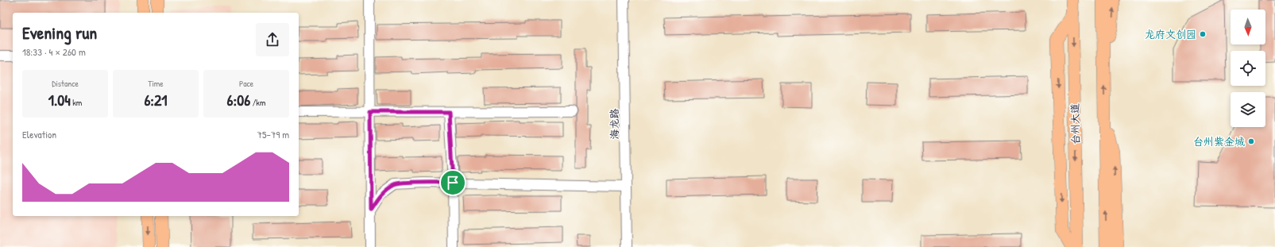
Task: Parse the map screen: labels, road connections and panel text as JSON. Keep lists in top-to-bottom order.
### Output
{
  "streets": {
    "main road": ["台州大道"],
    "street": ["海龙路"]
  },
  "places": ["龙府文创园", "台州紫金城"],
  "north": "bottom",
  "page": {
    "heading": ["Evening run", "18:33 · 4 × 260 m"],
    "stats": [
      ["Distance", "1.04 km"],
      ["Time", "6:21"],
      ["Pace", "6:06 /km"]
    ],
    "chart": ["Elevation", "75–79 m"]
  }
}
